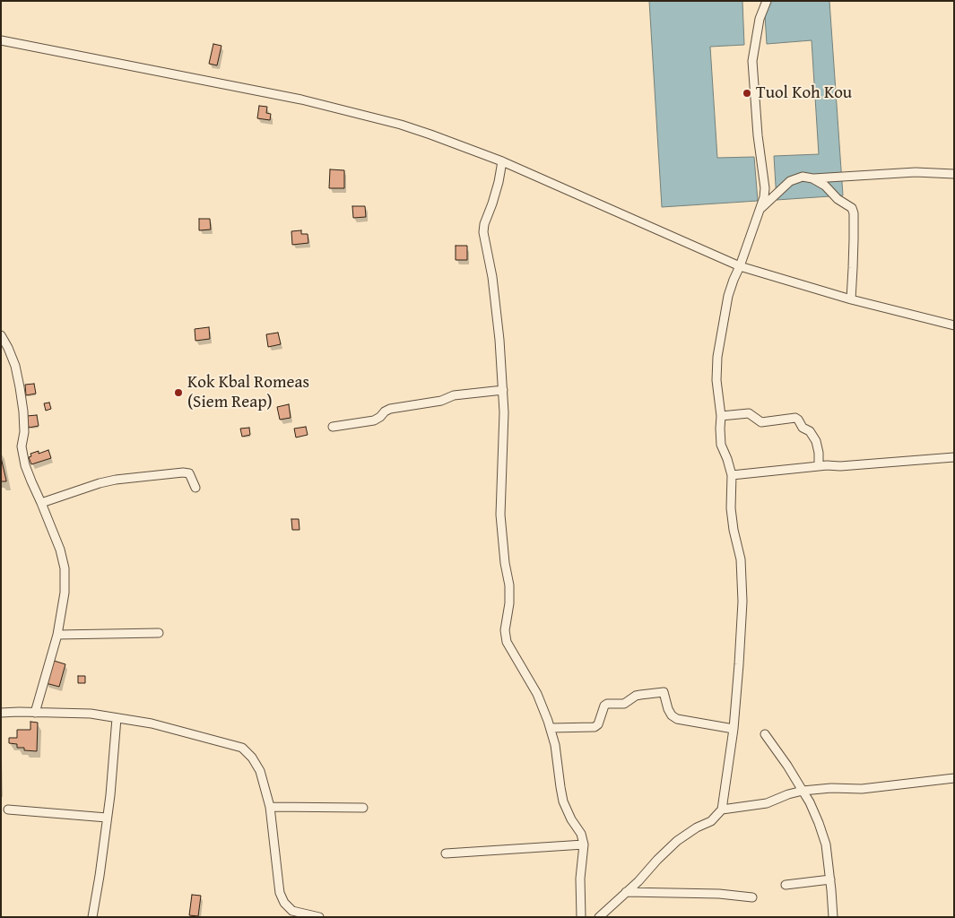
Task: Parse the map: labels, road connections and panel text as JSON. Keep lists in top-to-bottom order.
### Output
{
  "places": ["Tuol Koh Kou", "Kok Kbal Romeas (Siem Reap)"]
}
